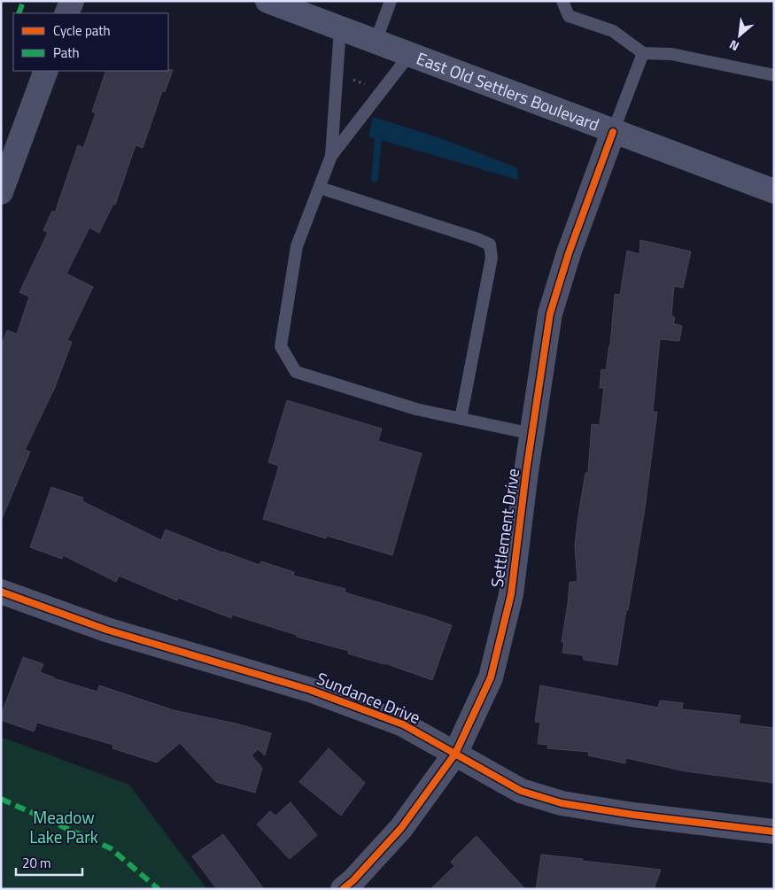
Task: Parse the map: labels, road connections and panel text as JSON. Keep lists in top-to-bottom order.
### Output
{
  "streets": {
    "main road": ["East Old Settlers Boulevard"],
    "street": ["Settlement Drive", "Sundance Drive"]
  },
  "crossings": [
    ["East Old Settlers Boulevard", "Settlement Drive"],
    ["Settlement Drive", "Sundance Drive"]
  ],
  "parks": ["Meadow Lake Park"],
  "legend": ["Cycle path", "Path"],
  "scale_bar": "20 m",
  "north": "bottom left"
}
